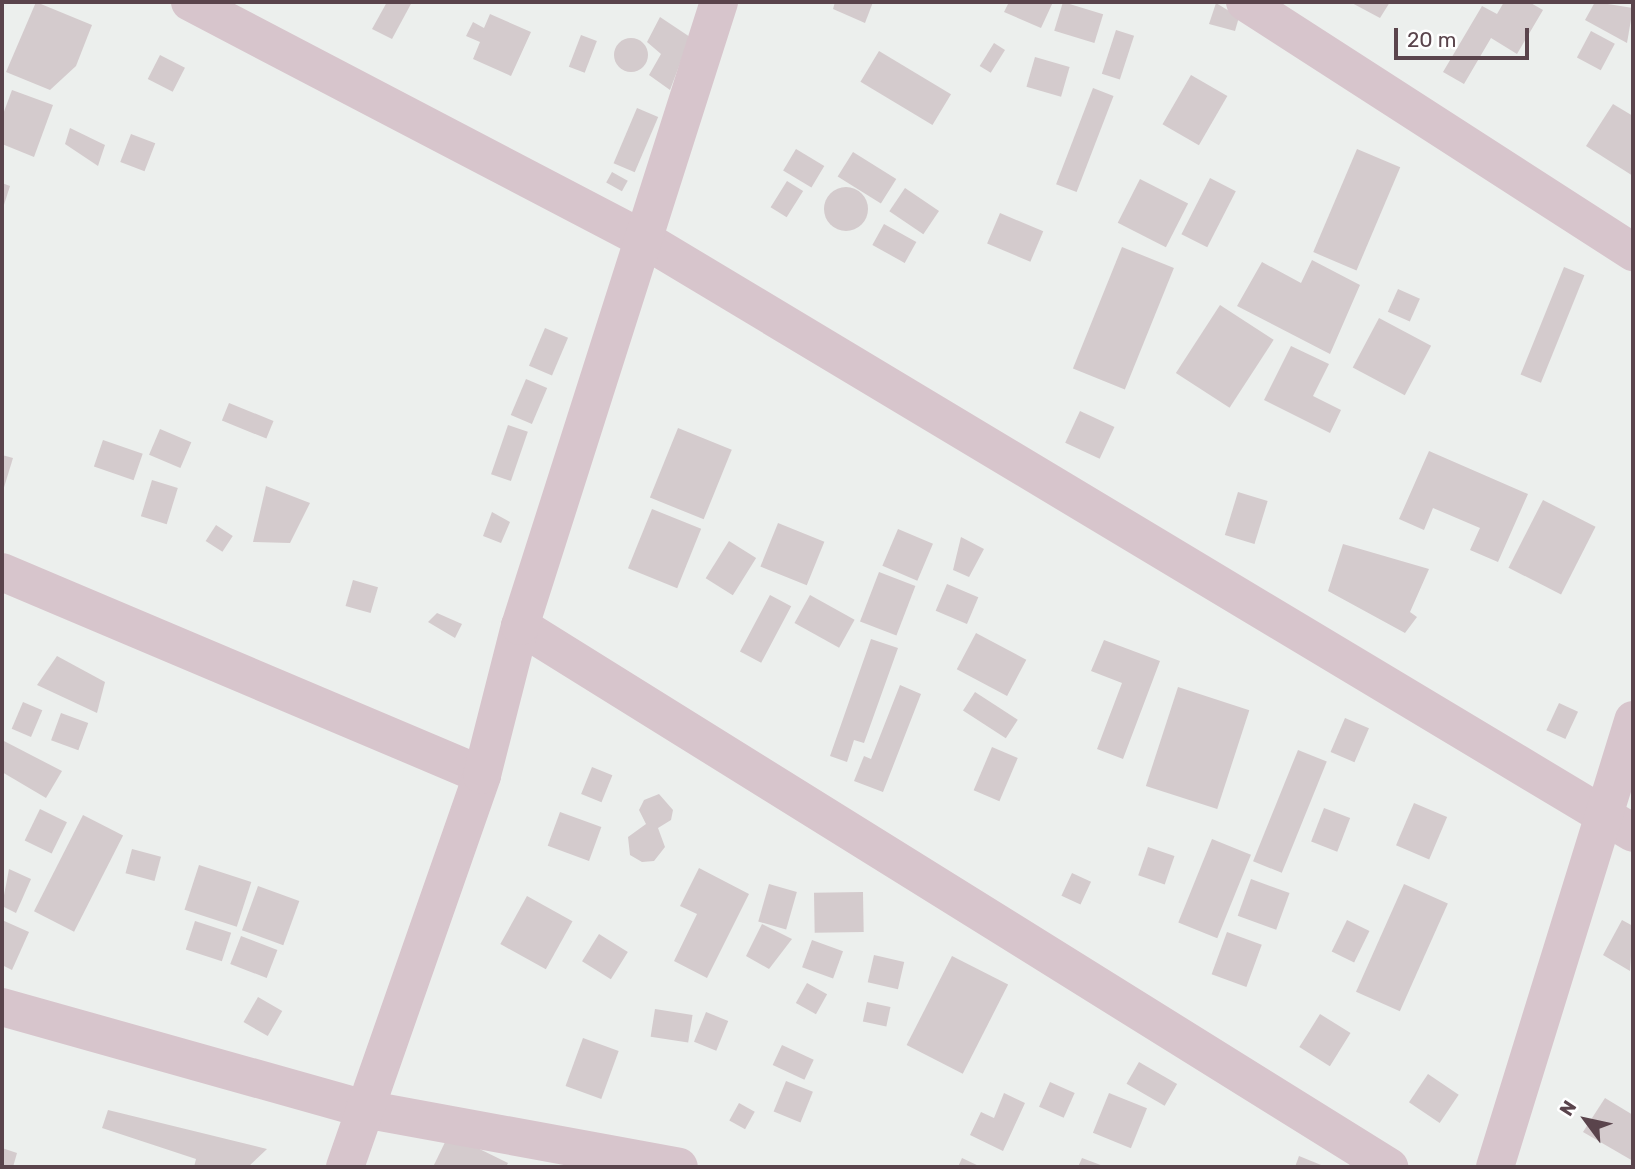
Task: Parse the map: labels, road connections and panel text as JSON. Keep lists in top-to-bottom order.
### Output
{
  "scale_bar": "20 m",
  "north": "top left"
}
